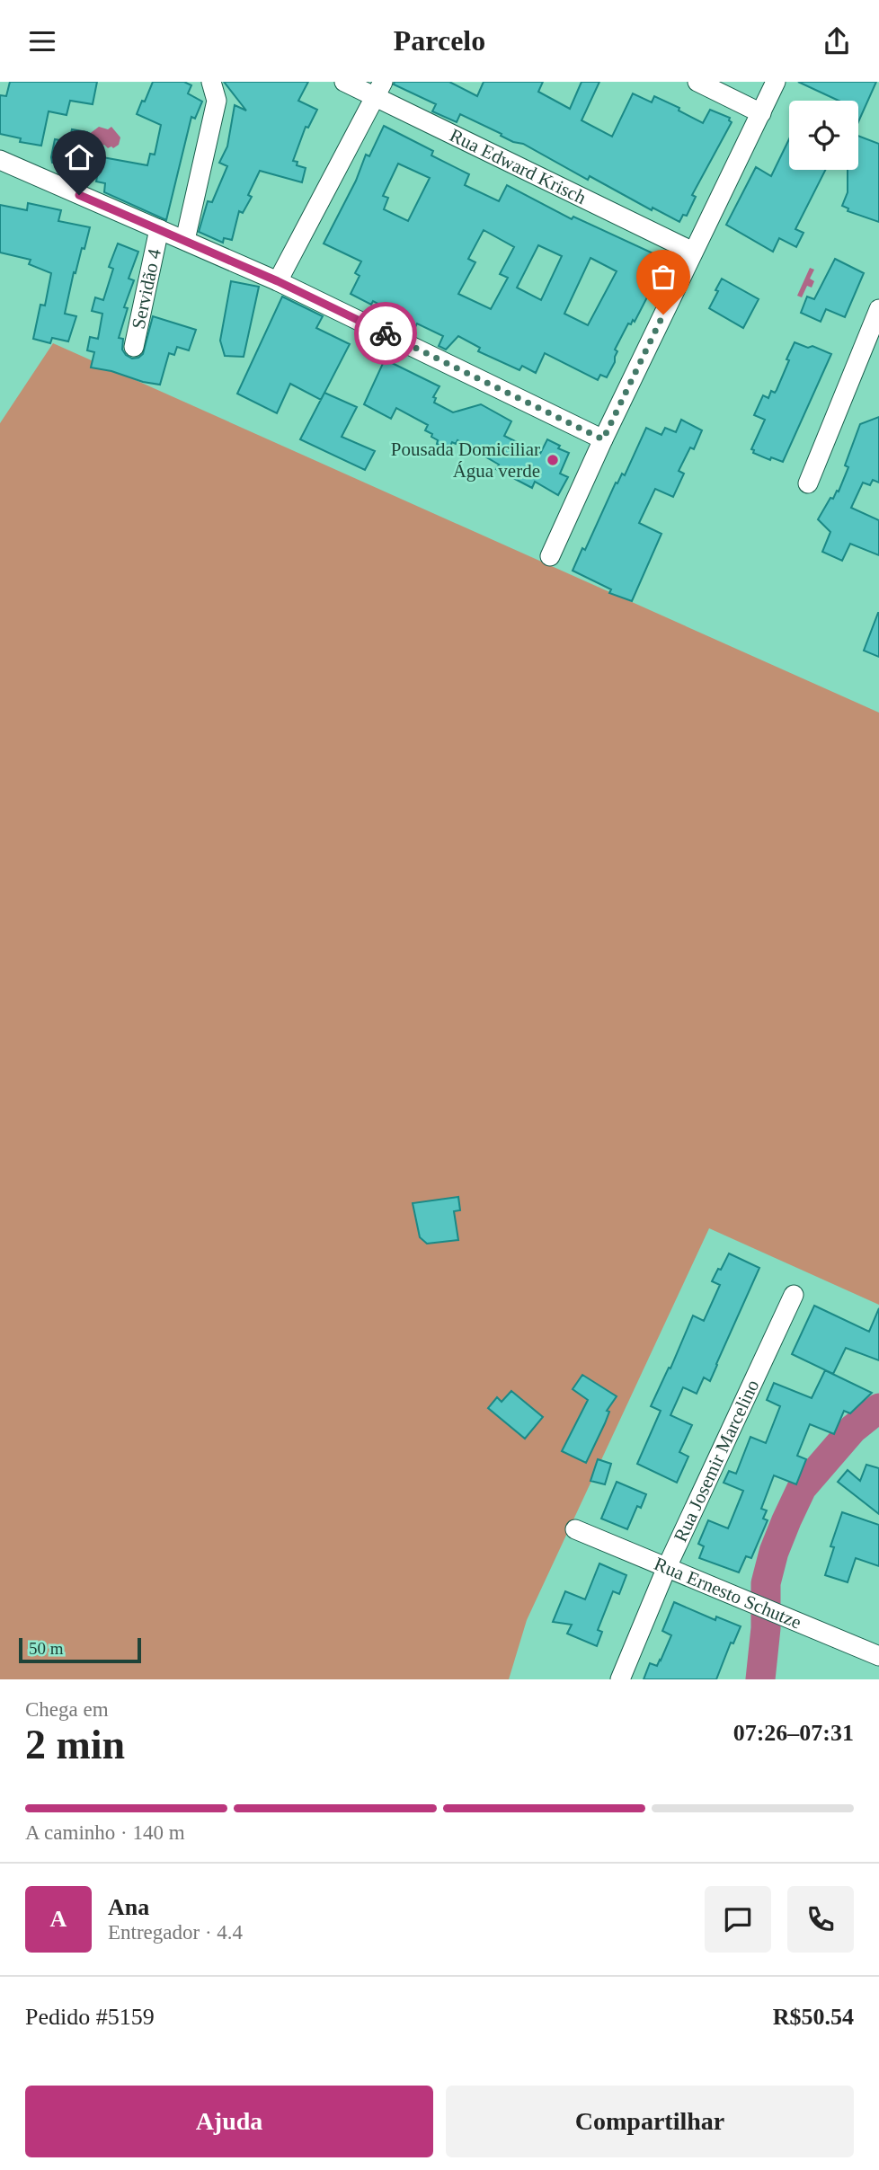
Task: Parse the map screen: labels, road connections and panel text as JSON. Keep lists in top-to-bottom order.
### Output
{
  "streets": {
    "street": [
      "Rua Edward Krisch",
      "Servidão 4",
      "Rua Josemir Marcelino",
      "Rua Ernesto Schutze"
    ]
  },
  "crossings": [
    ["Rua Josemir Marcelino", "Rua Ernesto Schutze"]
  ],
  "places": ["Pousada Domiciliar Água verde"],
  "scale_bar": "50 m",
  "page": {
    "header": "Parcelo",
    "scale": "50 m",
    "heading": ["2 min", "Chega em", "07:26–07:31"],
    "panel": [
      "Ana",
      "Entregador · 4.4",
      "Pedido #5159",
      "R$50.54"
    ],
    "bar": "A caminho · 140 m",
    "round": "A",
    "buttons": ["Ajuda", "Compartilhar"]
  }
}
